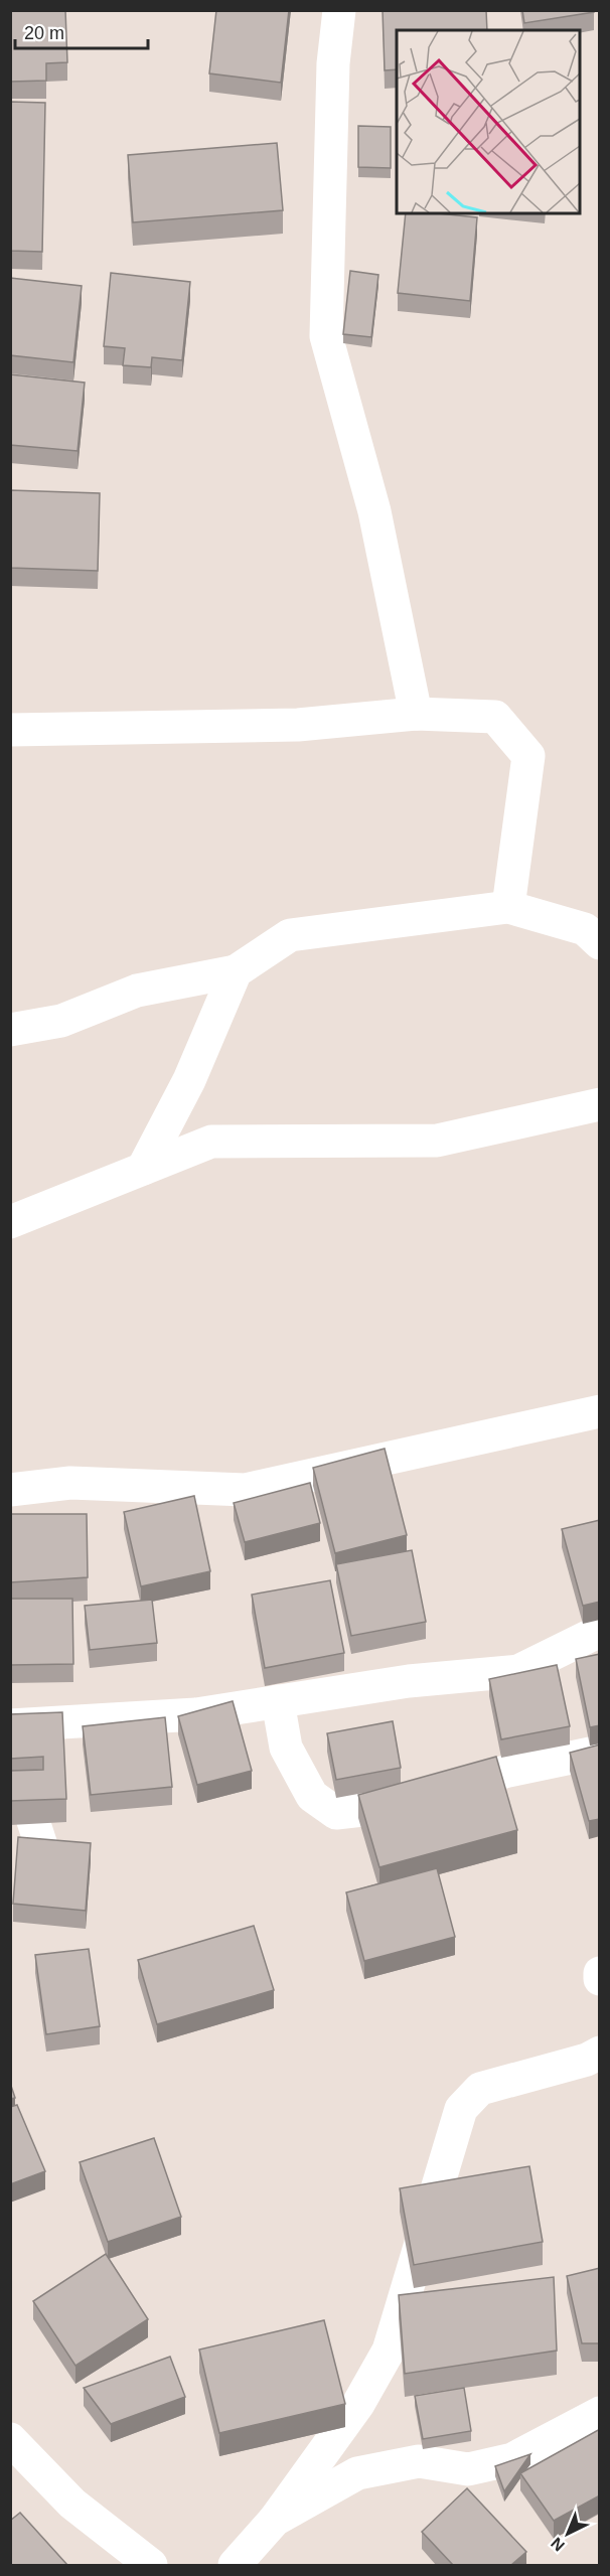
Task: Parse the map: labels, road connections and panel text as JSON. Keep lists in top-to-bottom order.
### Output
{
  "scale_bar": "20 m",
  "north": "bottom left"
}
